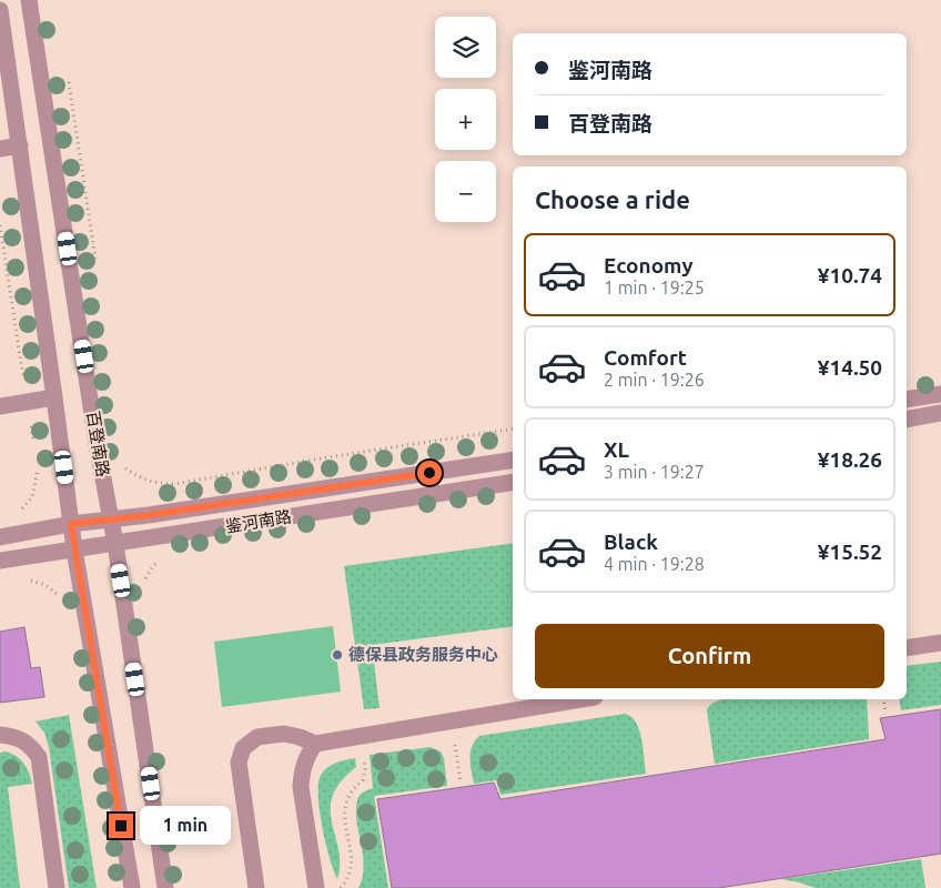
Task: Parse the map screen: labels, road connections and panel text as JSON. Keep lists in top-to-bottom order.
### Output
{
  "streets": {
    "street": ["百登南路", "鉴河南路"]
  },
  "crossings": [
    ["百登南路", "鉴河南路"]
  ],
  "places": ["德保县政务服务中心"],
  "page": {
    "map_buttons": ["+", "−"],
    "banner": ["鉴河南路", "百登南路"],
    "heading": "Choose a ride",
    "list": [
      {
        "name": "Economy",
        "note": "1 min · 19:25",
        "value": "¥10.74"
      },
      {
        "name": "Comfort",
        "note": "2 min · 19:26",
        "value": "¥14.50"
      },
      {
        "name": "XL",
        "note": "3 min · 19:27",
        "value": "¥18.26"
      },
      {
        "name": "Black",
        "note": "4 min · 19:28",
        "value": "¥15.52"
      }
    ],
    "buttons": "Confirm",
    "bubble": "1 min"
  }
}
